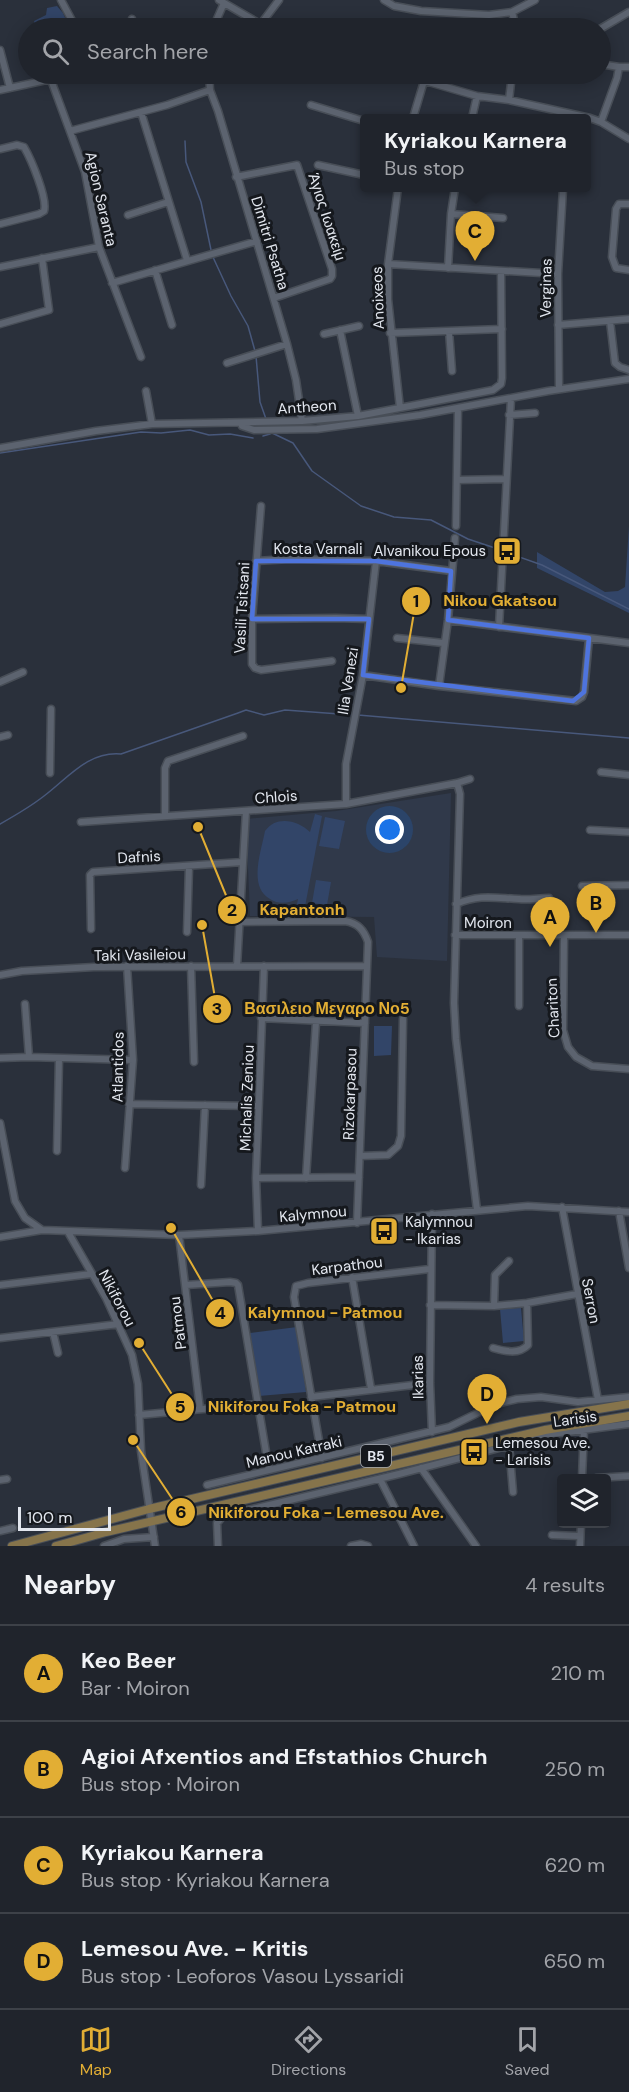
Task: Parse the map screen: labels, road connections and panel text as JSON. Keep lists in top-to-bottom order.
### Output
{
  "streets": {
    "main road": ["B5"],
    "street": [
      "Agion Saranta",
      "Άγιος Ιωακείμ",
      "Dimitri Psatha",
      "Verginas",
      "Anoixeos",
      "Antheon",
      "Kosta Varnali",
      "Vasili Tsitsani",
      "Ilia Venezi",
      "Chlois",
      "Dafnis",
      "Moiron",
      "Taki Vasileiou",
      "Chariton",
      "Atlantidos",
      "Rizokarpasou",
      "Michalis Zeniou",
      "Kalymnou",
      "Karpathou",
      "Nikiforou",
      "Serron",
      "Patmou",
      "Ikarias",
      "Larisis",
      "Manou Katraki"
    ]
  },
  "crossings": [
    ["Άγιος Ιωακείμ", "Dimitri Psatha"],
    ["Dimitri Psatha", "Antheon"],
    ["Anoixeos", "Antheon"],
    ["Kosta Varnali", "Vasili Tsitsani"],
    ["Kosta Varnali", "Ilia Venezi"],
    ["Ilia Venezi", "Chlois"],
    ["Moiron", "Chariton"],
    ["Taki Vasileiou", "Atlantidos"],
    ["Taki Vasileiou", "Rizokarpasou"],
    ["Taki Vasileiou", "Michalis Zeniou"],
    ["Rizokarpasou", "Kalymnou"],
    ["Michalis Zeniou", "Kalymnou"],
    ["Kalymnou", "Nikiforou"],
    ["Kalymnou", "Serron"],
    ["Kalymnou", "Patmou"],
    ["Kalymnou", "Ikarias"],
    ["Karpathou", "Ikarias"],
    ["Karpathou", "Manou Katraki"],
    ["Nikiforou", "B5"],
    ["Serron", "Manou Katraki"],
    ["Ikarias", "Manou Katraki"]
  ],
  "places": {
    "bus stop": ["Alvanikou Epous", "Kalymnou - Ikarias", "Lemesou Ave. - Larisis"],
    "other": [
      "Nikou Gkatsou",
      "Kapantonh",
      "Βασιλειο Μεγαρο Νο5",
      "Kalymnou - Patmou",
      "Nikiforou Foka - Patmou",
      "Nikiforou Foka - Lemesou Ave."
    ]
  },
  "scale_bar": "100 m",
  "page": {
    "search": "Search here",
    "popup": ["Kyriakou Karnera", "Bus stop"],
    "pins": [
      "C",
      "B",
      "A",
      "D"
    ],
    "scale": "100 m",
    "heading": ["Nearby", "4 results"],
    "list": [
      {
        "mark": "A",
        "name": "Keo Beer",
        "note": "Bar · Moiron",
        "value": "210 m"
      },
      {
        "mark": "B",
        "name": "Agioi Afxentios and Efstathios Church",
        "note": "Bus stop · Moiron",
        "value": "250 m"
      },
      {
        "mark": "C",
        "name": "Kyriakou Karnera",
        "note": "Bus stop · Kyriakou Karnera",
        "value": "620 m"
      },
      {
        "mark": "D",
        "name": "Lemesou Ave. - Kritis",
        "note": "Bus stop · Leoforos Vasou Lyssaridi",
        "value": "650 m"
      }
    ],
    "nav": ["Map", "Directions", "Saved"]
  }
}
